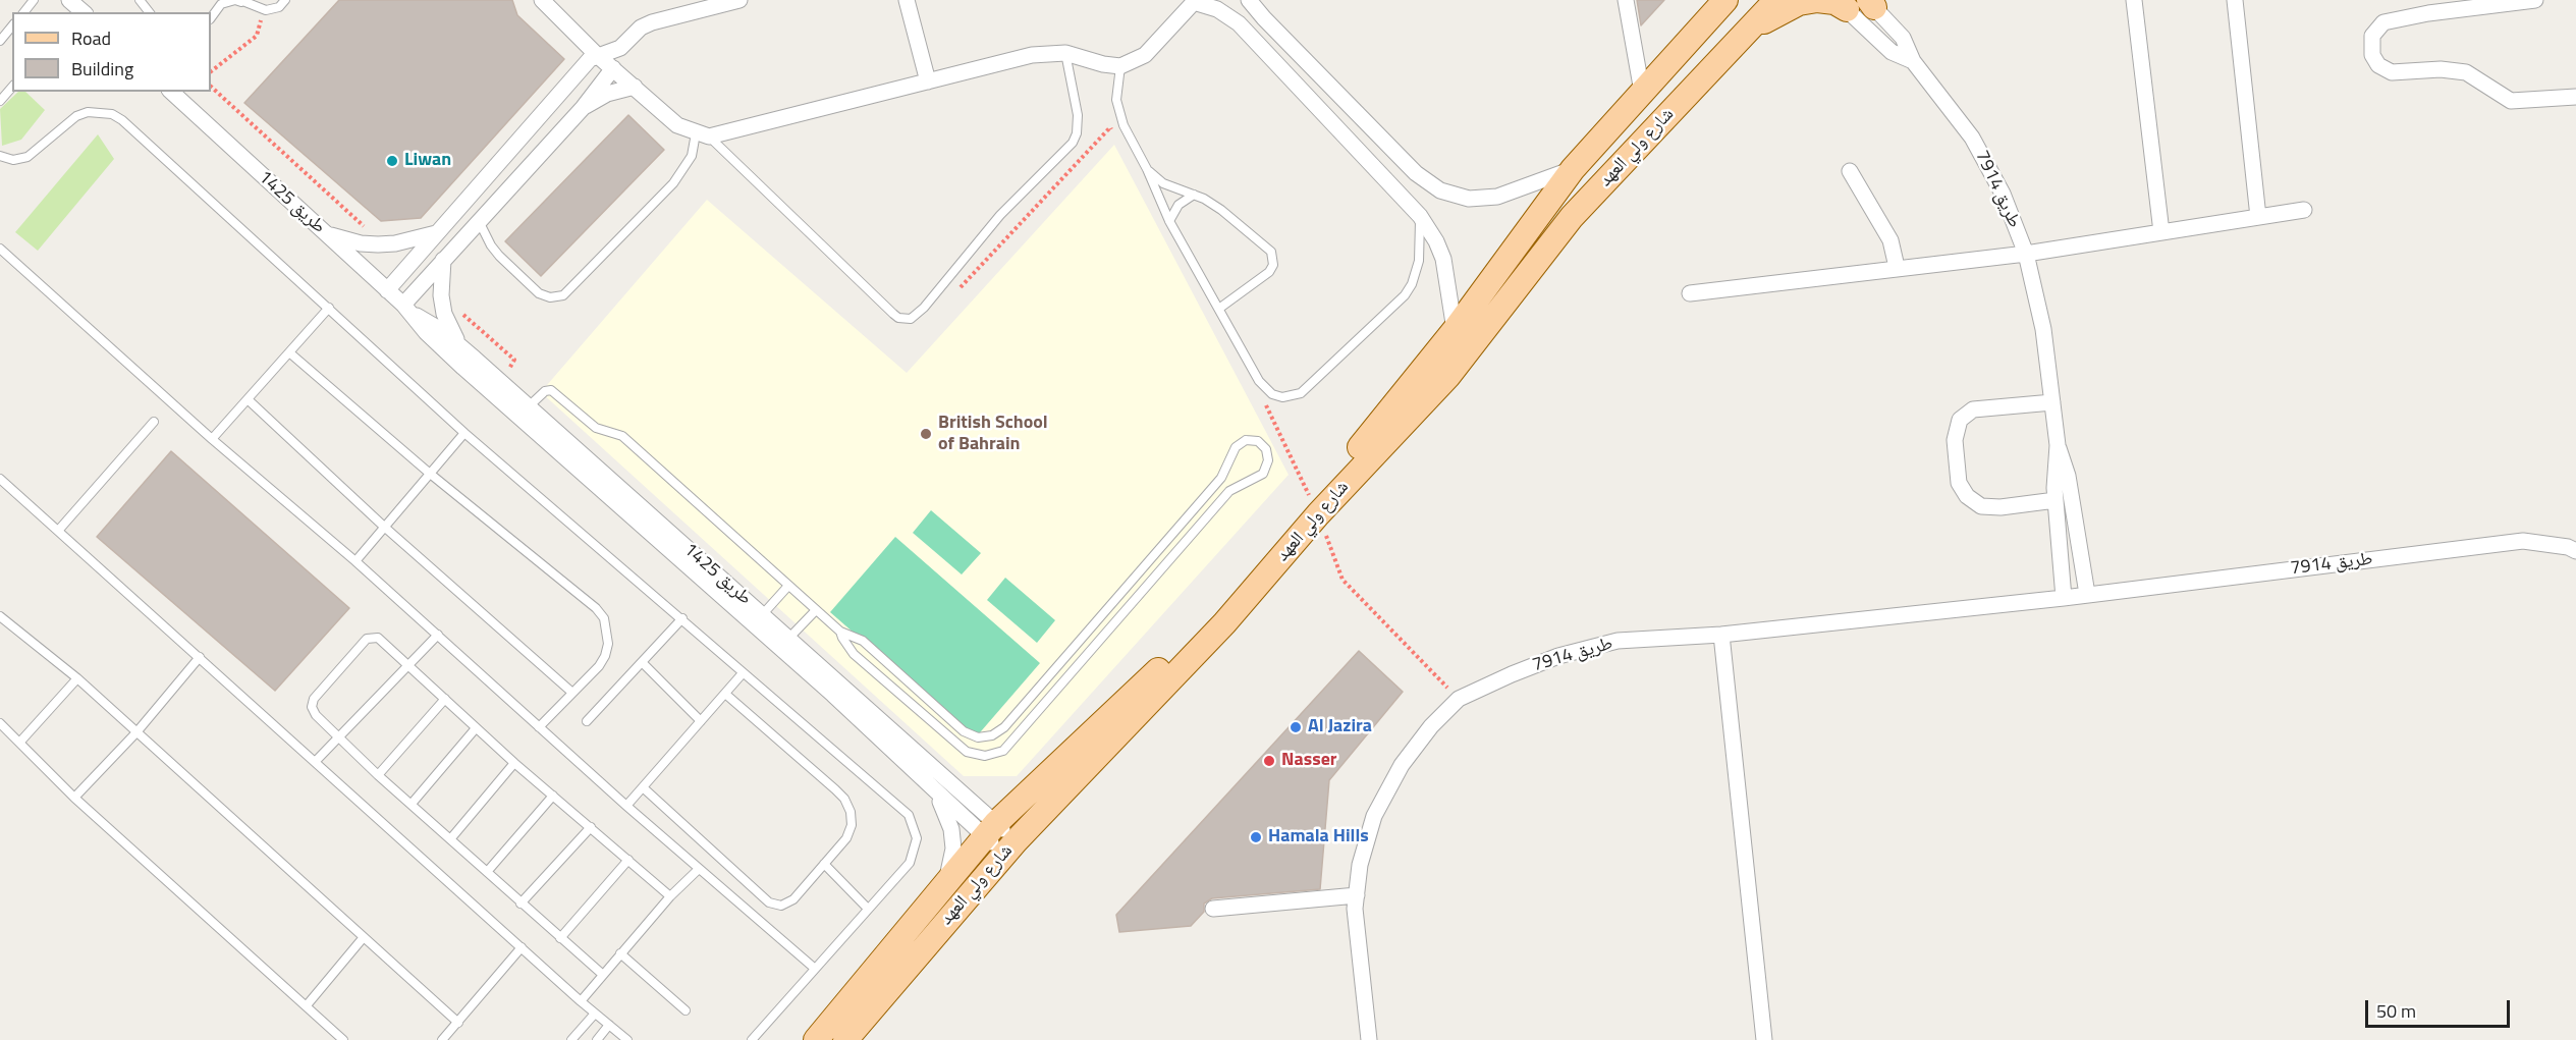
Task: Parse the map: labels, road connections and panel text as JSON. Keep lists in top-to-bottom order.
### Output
{
  "streets": {
    "main road": ["شارع ولي العهد"],
    "street": ["طريق 7914", "طريق 1425"]
  },
  "crossings": [
    ["شارع ولي العهد", "طريق 1425"]
  ],
  "places": [
    "Liwan",
    "British School of Bahrain",
    "Al Jazira",
    "Nasser",
    "Hamala Hills"
  ],
  "legend": ["Road", "Building"],
  "scale_bar": "50 m"
}
